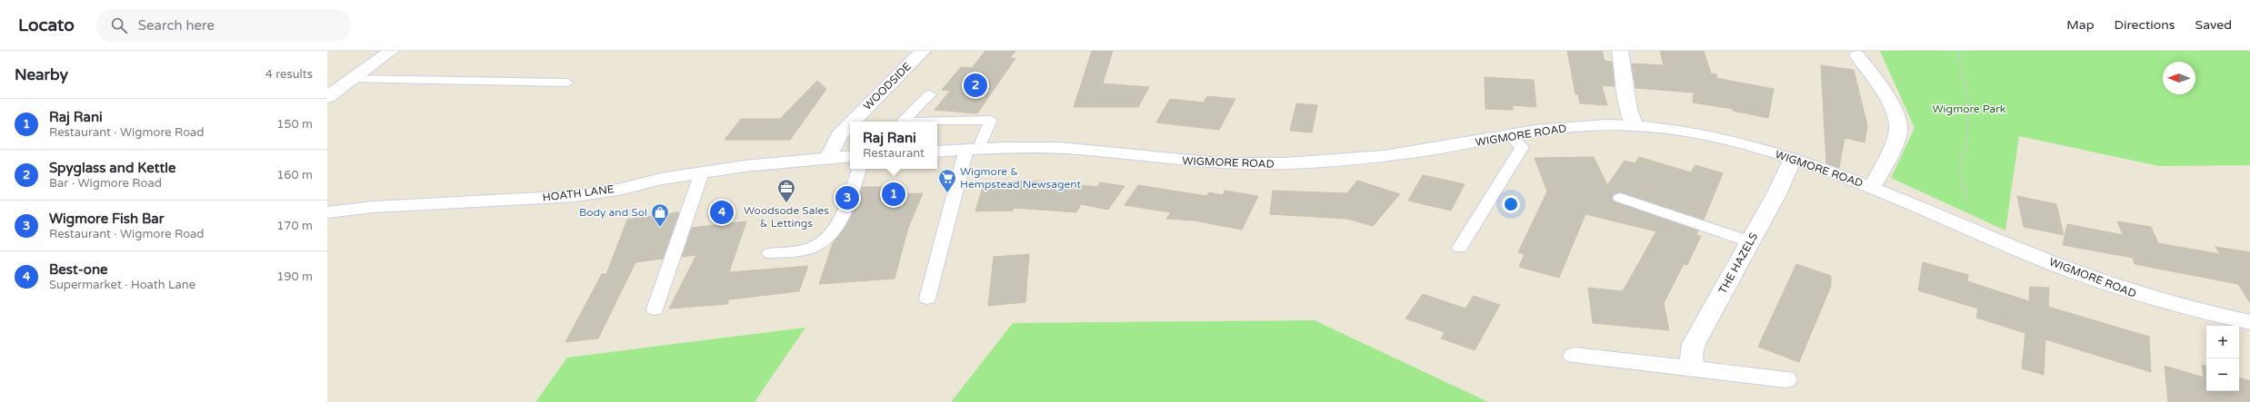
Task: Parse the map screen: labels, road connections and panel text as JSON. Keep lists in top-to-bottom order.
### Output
{
  "streets": {
    "street": [
      "WOODSIDE",
      "WIGMORE ROAD",
      "HOATH LANE",
      "THE HAZELS"
    ]
  },
  "crossings": [
    ["WOODSIDE", "HOATH LANE"],
    ["WIGMORE ROAD", "THE HAZELS"]
  ],
  "parks": ["Wigmore Park"],
  "places": {
    "supermarket": ["Wigmore & Hempstead Newsagent"],
    "office": ["Woodsode Sales & Lettings"],
    "shop": ["Body and Sol"]
  },
  "north": "left",
  "page": {
    "header": "Locato",
    "search": "Search here",
    "nav": ["Map", "Directions", "Saved"],
    "heading": ["Nearby", "4 results"],
    "pins": [
      "2",
      "1",
      "3",
      "4"
    ],
    "list": [
      {
        "mark": "1",
        "name": "Raj Rani",
        "note": "Restaurant · Wigmore Road",
        "value": "150 m"
      },
      {
        "mark": "2",
        "name": "Spyglass and Kettle",
        "note": "Bar · Wigmore Road",
        "value": "160 m"
      },
      {
        "mark": "3",
        "name": "Wigmore Fish Bar",
        "note": "Restaurant · Wigmore Road",
        "value": "170 m"
      },
      {
        "mark": "4",
        "name": "Best-one",
        "note": "Supermarket · Hoath Lane",
        "value": "190 m"
      }
    ],
    "popup": ["Raj Rani", "Restaurant"],
    "map_buttons": ["+", "−"]
  }
}
